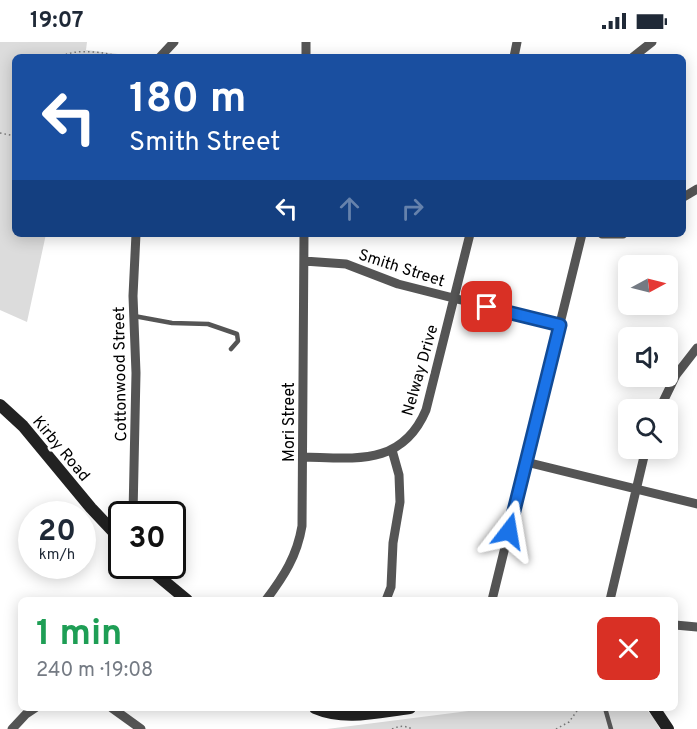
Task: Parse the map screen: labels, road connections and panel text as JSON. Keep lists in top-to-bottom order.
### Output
{
  "streets": {
    "main road": ["Kirby Road"],
    "street": [
      "Smith Street",
      "Nelway Drive",
      "Cottonwood Street",
      "Mori Street"
    ]
  },
  "crossings": [
    ["Smith Street", "Nelway Drive"],
    ["Smith Street", "Mori Street"],
    ["Nelway Drive", "Mori Street"]
  ],
  "north": "right",
  "page": {
    "status": "19:07",
    "turn": ["180 m", "Smith Street"],
    "speed": "20 km/h",
    "limit": "30",
    "heading": ["1 min", "240 m · 19:08"]
  }
}
